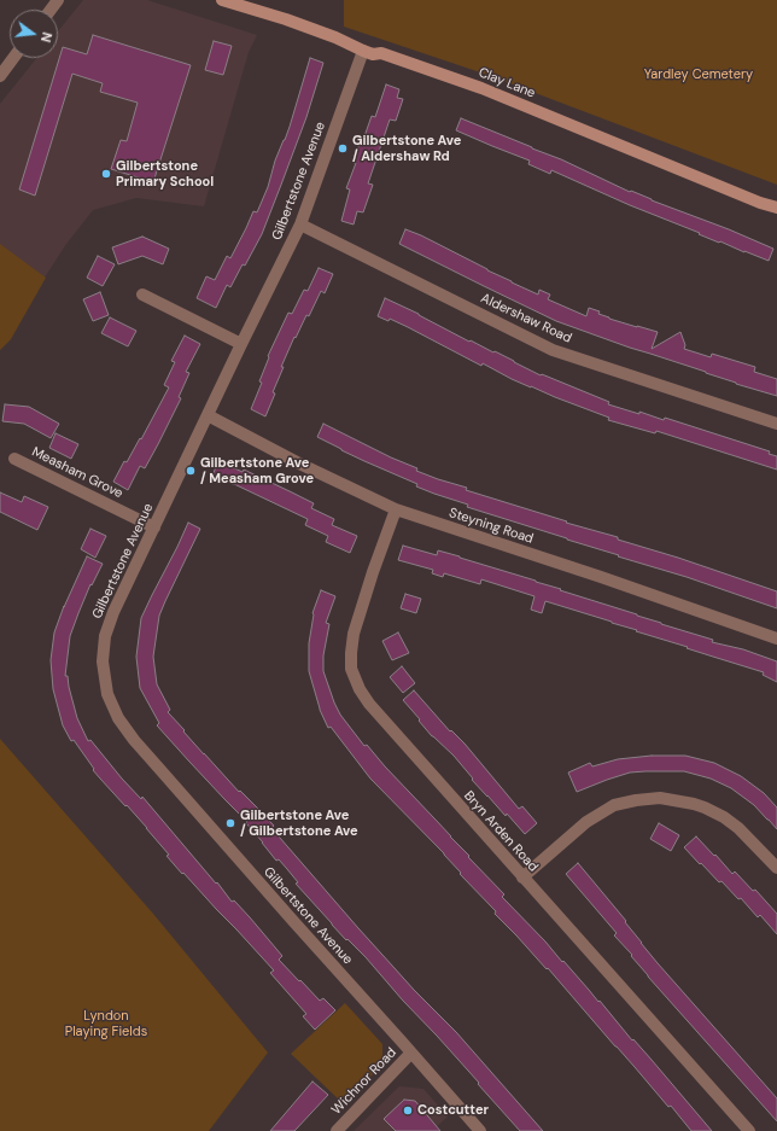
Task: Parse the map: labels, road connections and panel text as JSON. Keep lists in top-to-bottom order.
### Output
{
  "streets": {
    "street": [
      "Clay Lane",
      "Gilbertstone Avenue",
      "Aldershaw Road",
      "Measham Grove",
      "Steyning Road",
      "Bryn Arden Road",
      "Wichnor Road"
    ]
  },
  "crossings": [
    ["Clay Lane", "Gilbertstone Avenue"],
    ["Gilbertstone Avenue", "Aldershaw Road"],
    ["Gilbertstone Avenue", "Measham Grove"],
    ["Gilbertstone Avenue", "Steyning Road"],
    ["Gilbertstone Avenue", "Wichnor Road"],
    ["Steyning Road", "Bryn Arden Road"]
  ],
  "parks": ["Yardley Cemetery", "Lyndon Playing Fields"],
  "places": [
    "Gilbertstone Ave / Aldershaw Rd",
    "Gilbertstone Primary School",
    "Gilbertstone Ave / Measham Grove",
    "Gilbertstone Ave / Gilbertstone Ave",
    "Costcutter"
  ],
  "north": "right"
}
